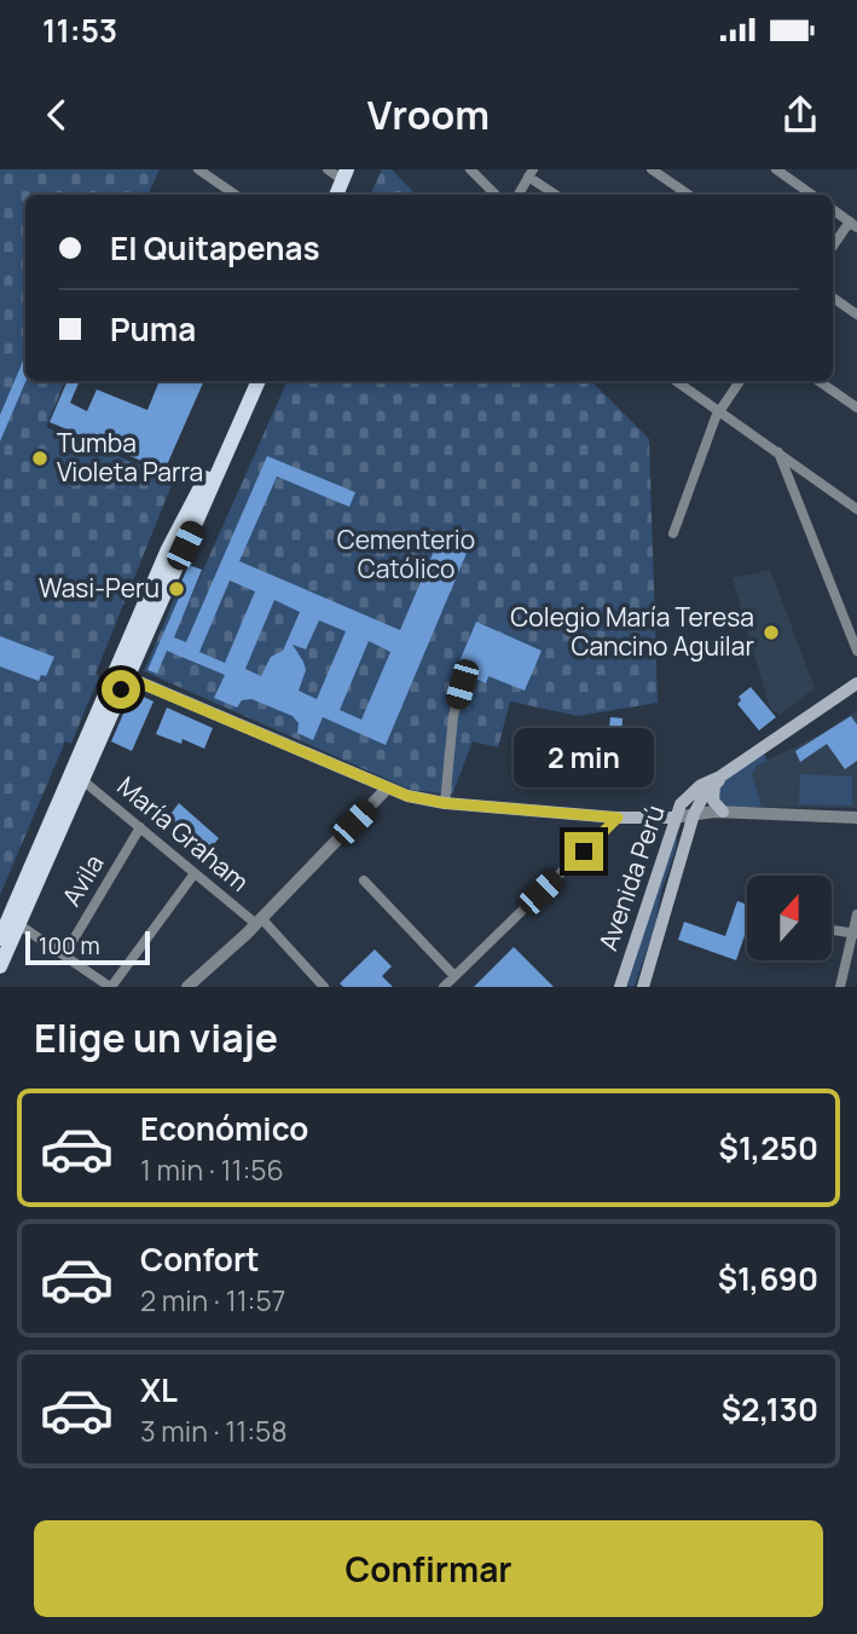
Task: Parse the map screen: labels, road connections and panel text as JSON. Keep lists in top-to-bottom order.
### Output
{
  "streets": {
    "main road": ["Avenida Perú"],
    "street": ["María Graham", "Avila"]
  },
  "crossings": [
    ["María Graham", "Avila"]
  ],
  "parks": ["Cementerio Católico"],
  "places": ["Tumba Violeta Parra", "Wasi-Peru", "Colegio María Teresa Cancino Aguilar"],
  "scale_bar": "100 m",
  "north": "top",
  "page": {
    "status": "11:53",
    "header": "Vroom",
    "banner": ["El Quitapenas", "Puma"],
    "bubble": "2 min",
    "scale": "100 m",
    "heading": "Elige un viaje",
    "list": [
      {
        "name": "Económico",
        "note": "1 min · 11:56",
        "value": "$1,250"
      },
      {
        "name": "Confort",
        "note": "2 min · 11:57",
        "value": "$1,690"
      },
      {
        "name": "XL",
        "note": "3 min · 11:58",
        "value": "$2,130"
      }
    ],
    "buttons": "Confirmar"
  }
}
